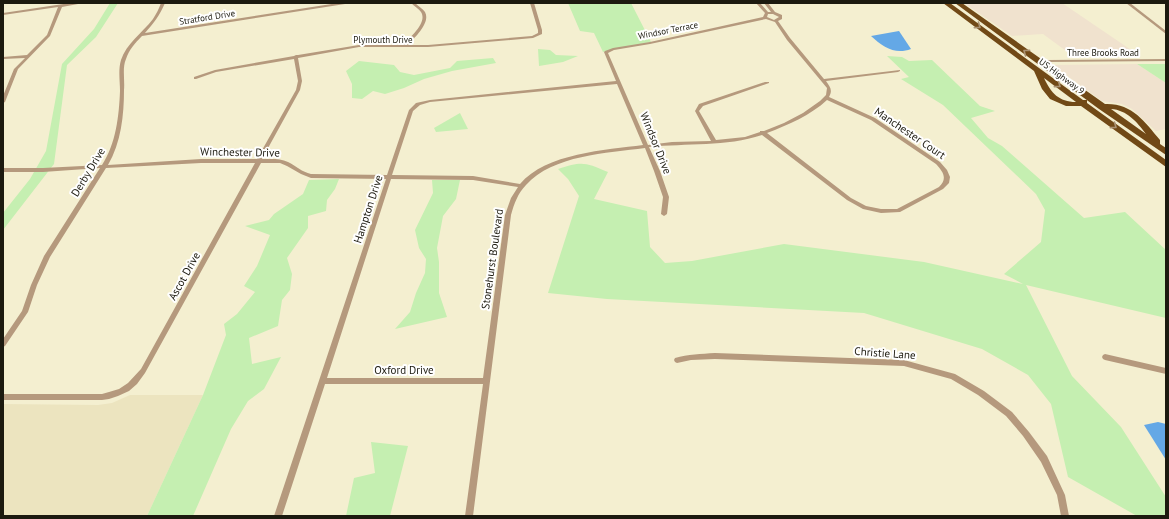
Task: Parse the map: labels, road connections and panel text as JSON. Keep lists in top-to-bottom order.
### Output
{
  "streets": {
    "highway": ["US Highway 9"],
    "street": [
      "Stratford Drive",
      "Windsor Terrace",
      "Plymouth Drive",
      "Three Brooks Road",
      "Manchester Court",
      "Windsor Drive",
      "Winchester Drive",
      "Derby Drive",
      "Hampton Drive",
      "Stonehurst Boulevard",
      "Ascot Drive",
      "Christie Lane",
      "Oxford Drive"
    ]
  },
  "crossings": [
    ["Stratford Drive", "Derby Drive"],
    ["Windsor Terrace", "Windsor Drive"],
    ["Windsor Terrace", "Hampton Drive"],
    ["Plymouth Drive", "Ascot Drive"],
    ["Three Brooks Road", "US Highway 9"],
    ["Manchester Court", "Stonehurst Boulevard"],
    ["Windsor Drive", "Hampton Drive"],
    ["Windsor Drive", "Stonehurst Boulevard"],
    ["Winchester Drive", "Derby Drive"],
    ["Winchester Drive", "Hampton Drive"],
    ["Winchester Drive", "Stonehurst Boulevard"],
    ["Winchester Drive", "Ascot Drive"],
    ["Hampton Drive", "Oxford Drive"],
    ["Stonehurst Boulevard", "Oxford Drive"]
  ]
}
